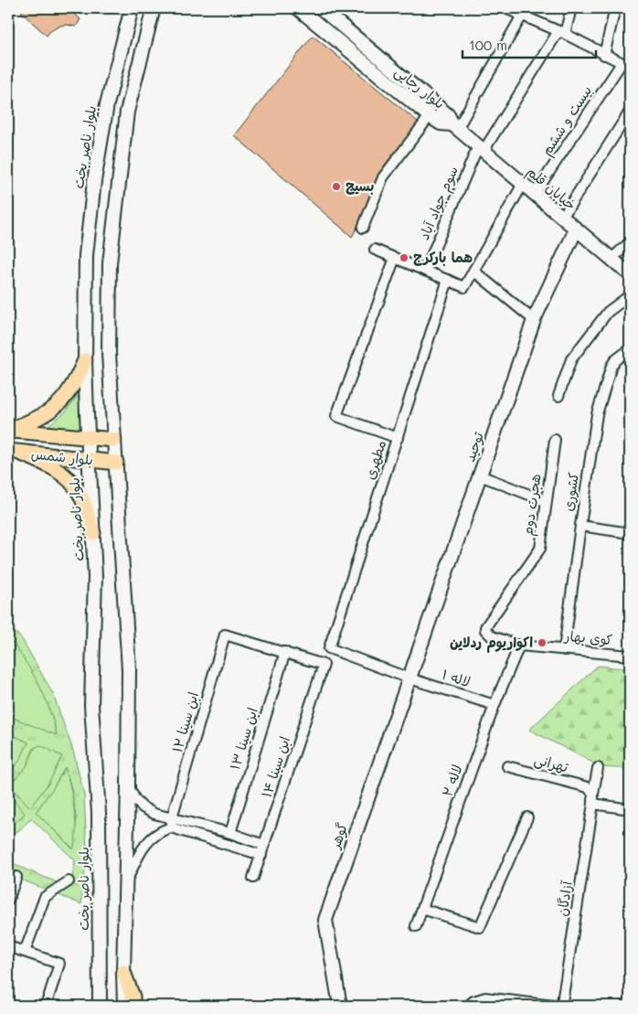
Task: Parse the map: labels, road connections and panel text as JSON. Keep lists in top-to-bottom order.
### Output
{
  "streets": {
    "main road": [
      "بلوار رجایی",
      "بلوار ناصر بخت",
      "خیابان قلم",
      "توحید",
      "بلوار شمس",
      "گوهر"
    ],
    "street": [
      "بیست و ششم",
      "سوم جواد آباد",
      "مطهری",
      "کشوری",
      "هجرت دوم",
      "کوی بهار",
      "لاله ۱",
      "ابن سینا ۱۲",
      "ابن سینا ۱۳",
      "تهرانی",
      "ابن سینا ۱۴",
      "لاله ۲",
      "آزادگان"
    ]
  },
  "crossings": [
    ["بلوار رجایی", "خیابان قلم"],
    ["بیست و ششم", "خیابان قلم"],
    ["بلوار ناصر بخت", "بلوار شمس"],
    ["خیابان قلم", "سوم جواد آباد"],
    ["خیابان قلم", "توحید"],
    ["توحید", "لاله ۱"],
    ["توحید", "گوهر"],
    ["مطهری", "لاله ۱"],
    ["کشوری", "کوی بهار"],
    ["هجرت دوم", "کوی بهار"],
    ["کوی بهار", "لاله ۲"],
    ["لاله ۱", "لاله ۲"],
    ["لاله ۱", "گوهر"],
    ["ابن سینا ۱۲", "ابن سینا ۱۳"],
    ["ابن سینا ۱۲", "ابن سینا ۱۴"],
    ["ابن سینا ۱۳", "ابن سینا ۱۴"],
    ["تهرانی", "آزادگان"]
  ],
  "places": ["بسیج", "هما بارکرج", "اکواریوم ردلاین"],
  "scale_bar": "100 m"
}
